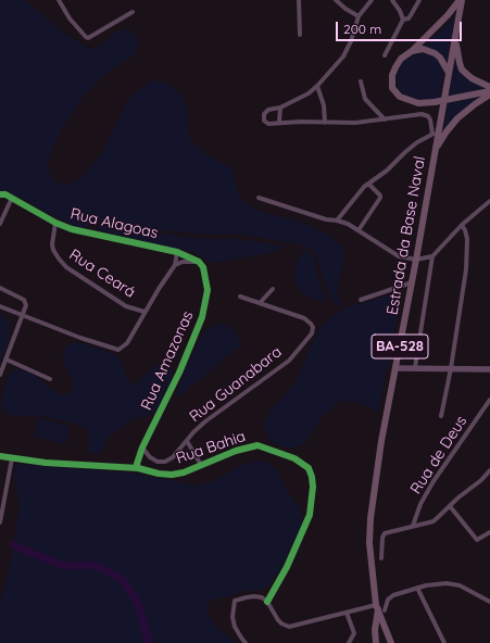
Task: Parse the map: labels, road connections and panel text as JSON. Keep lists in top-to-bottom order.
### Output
{
  "streets": {
    "main road": ["Estrada da Base Naval", "BA-528"],
    "street": [
      "Rua Alagoas",
      "Rua Ceará",
      "Rua Amazonas",
      "Rua Guanabara",
      "Rua Bahia",
      "Rua de Deus"
    ]
  },
  "crossings": [
    ["Rua Alagoas", "Rua Ceará"],
    ["Estrada da Base Naval", "BA-528"],
    ["Rua Amazonas", "Rua Guanabara"],
    ["Rua Amazonas", "Rua Bahia"],
    ["Rua Guanabara", "Rua Bahia"]
  ],
  "scale_bar": "200 m"
}
